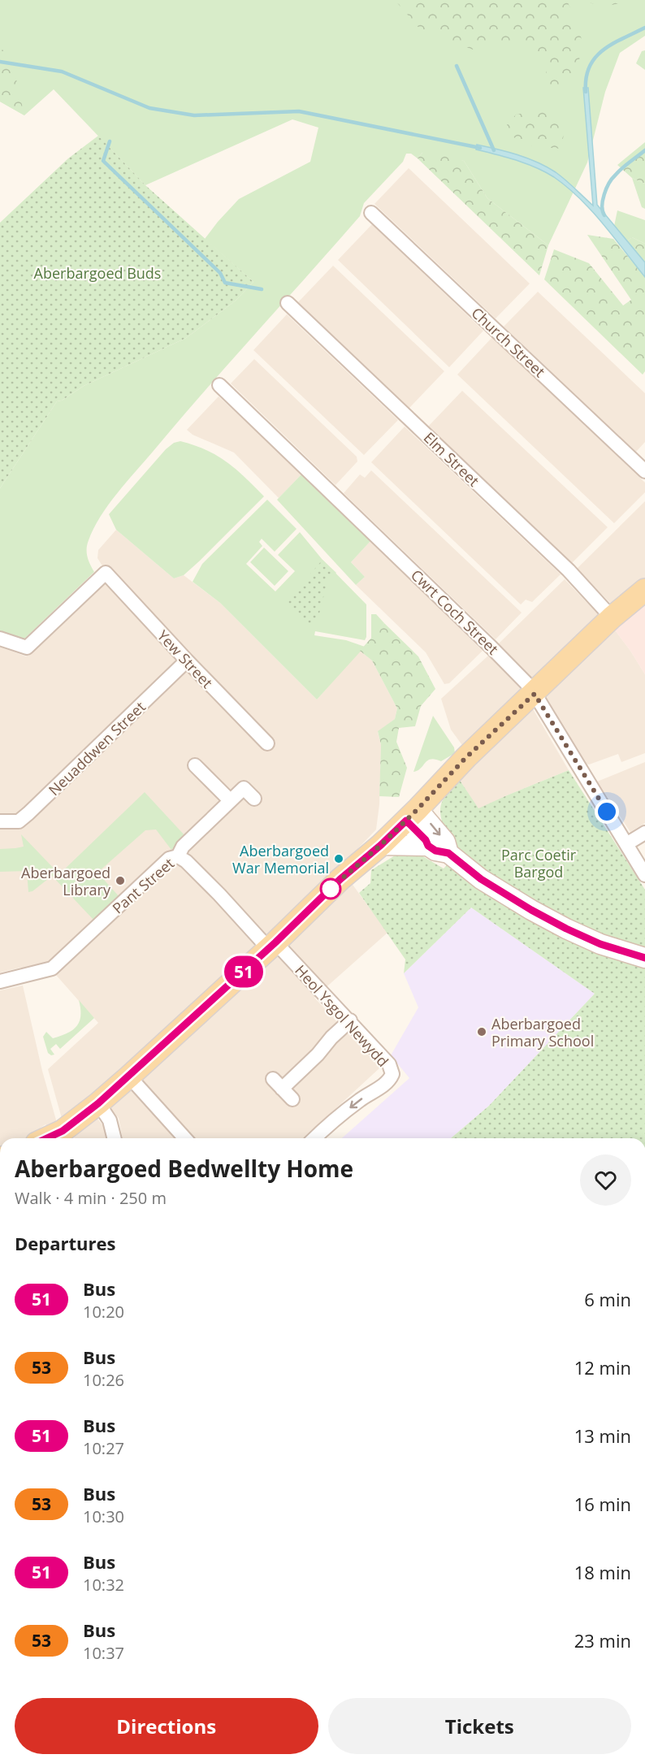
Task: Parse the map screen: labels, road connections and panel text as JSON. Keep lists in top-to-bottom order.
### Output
{
  "streets": {
    "street": [
      "Church Street",
      "Elm Street",
      "Cwrt Coch Street",
      "Yew Street",
      "Neuaddwen Street",
      "Pant Street",
      "Heol Ysgol Newydd"
    ]
  },
  "crossings": [
    ["Yew Street", "Neuaddwen Street"],
    ["Pant Street", "Heol Ysgol Newydd"]
  ],
  "parks": ["Aberbargoed Buds", "Parc Coetir Bargod"],
  "places": ["Aberbargoed War Memorial", "Aberbargoed Library", "Aberbargoed Primary School"],
  "lines": ["bus line 51"],
  "page": {
    "on_map": "51",
    "heading": [
      ["Aberbargoed Bedwellty Home", "Walk · 4 min · 250 m"],
      "Departures"
    ],
    "list": [
      {
        "mark": "51",
        "name": "Bus",
        "note": "10:20",
        "value": "6 min"
      },
      {
        "mark": "53",
        "name": "Bus",
        "note": "10:26",
        "value": "12 min"
      },
      {
        "mark": "51",
        "name": "Bus",
        "note": "10:27",
        "value": "13 min"
      },
      {
        "mark": "53",
        "name": "Bus",
        "note": "10:30",
        "value": "16 min"
      },
      {
        "mark": "51",
        "name": "Bus",
        "note": "10:32",
        "value": "18 min"
      },
      {
        "mark": "53",
        "name": "Bus",
        "note": "10:37",
        "value": "23 min"
      }
    ],
    "buttons": ["Directions", "Tickets"]
  }
}
